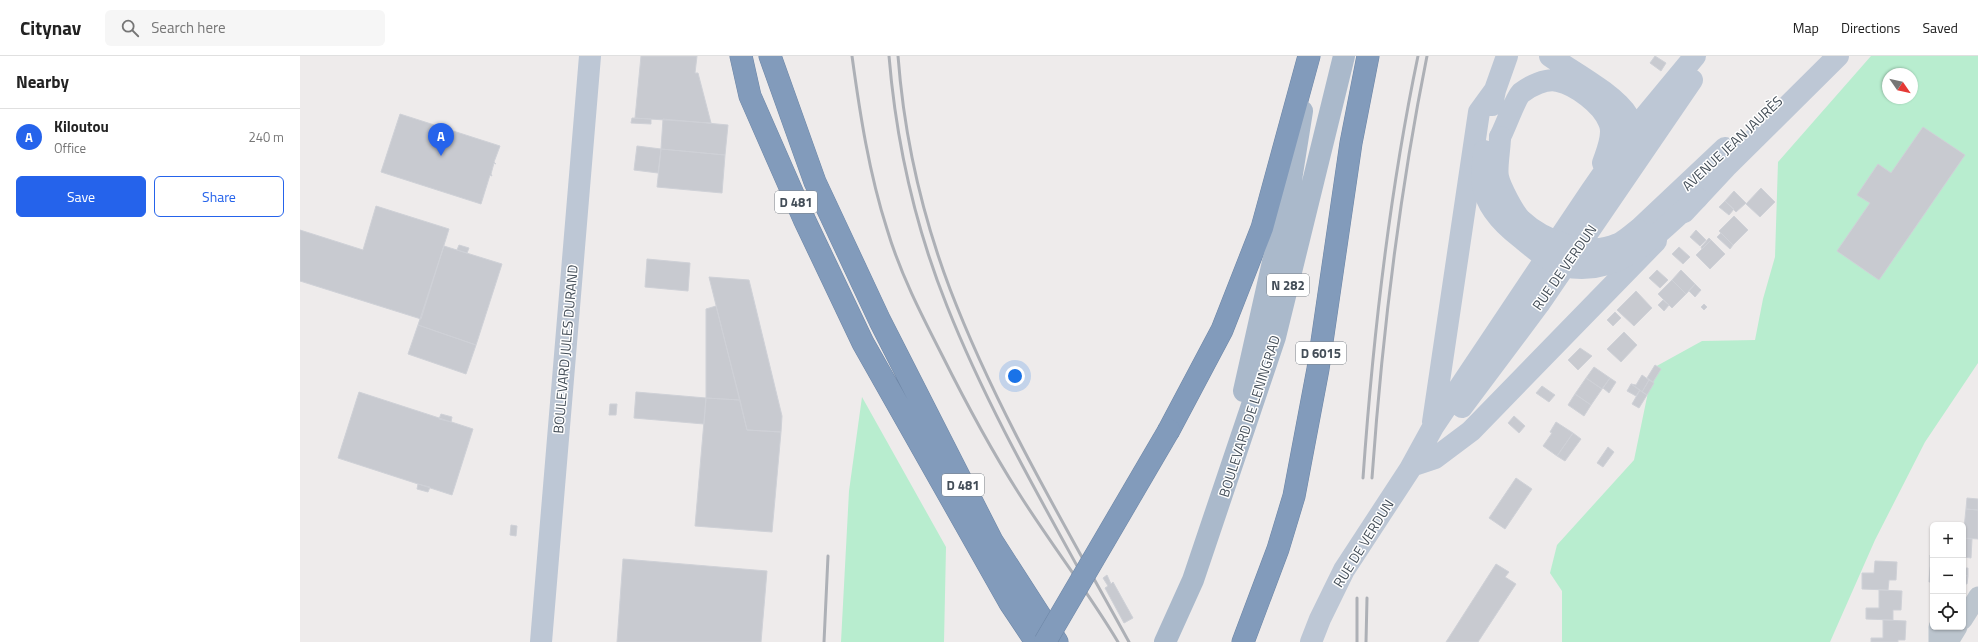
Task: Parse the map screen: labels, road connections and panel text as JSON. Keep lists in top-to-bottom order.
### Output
{
  "streets": {
    "highway": ["D 481", "D 6015"],
    "main road": [
      "AVENUE JEAN JAURÈS",
      "RUE DE VERDUN",
      "N 282",
      "BOULEVARD JULES DURAND",
      "BOULEVARD DE LENINGRAD"
    ]
  },
  "crossings": [
    ["N 282", "BOULEVARD DE LENINGRAD"]
  ],
  "north": "bottom right",
  "page": {
    "header": "Citynav",
    "search": "Search here",
    "nav": ["Map", "Directions", "Saved"],
    "heading": "Nearby",
    "list": [
      {
        "mark": "A",
        "name": "Kiloutou",
        "note": "Office",
        "value": "240 m"
      }
    ],
    "pins": "A",
    "buttons": ["Save", "Share"],
    "map_buttons": ["+", "−"]
  }
}
